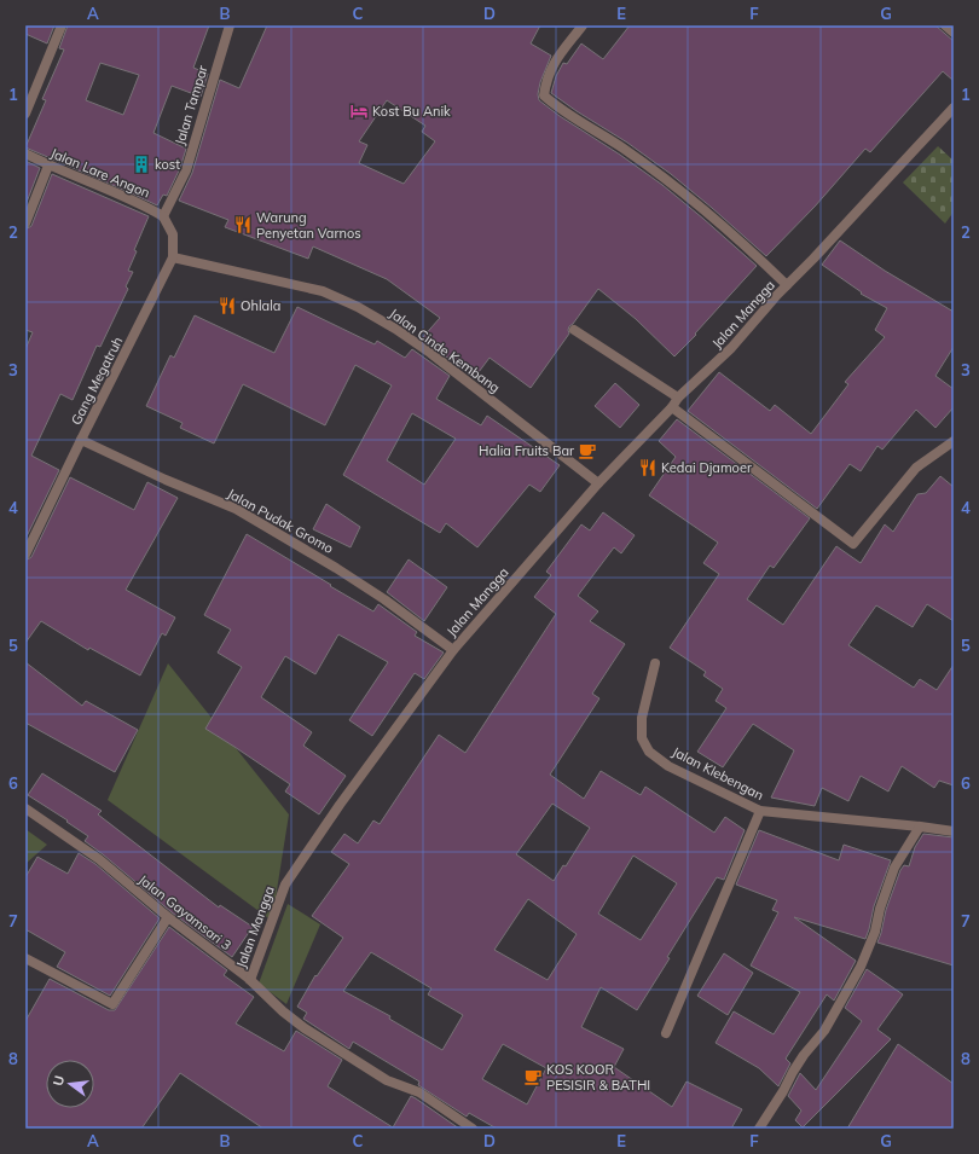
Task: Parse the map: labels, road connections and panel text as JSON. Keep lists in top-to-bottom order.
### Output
{
  "streets": {
    "street": [
      "Jalan Tampar",
      "Jalan Lare Angon",
      "Jalan Mangga",
      "Jalan Cinde Kembang",
      "Gang Megatruh",
      "Jalan Pudak Gromo",
      "Jalan Klebengan",
      "Jalan Gayamsari 3"
    ]
  },
  "crossings": [
    ["Jalan Tampar", "Jalan Lare Angon"],
    ["Jalan Tampar", "Gang Megatruh"],
    ["Jalan Lare Angon", "Gang Megatruh"],
    ["Jalan Mangga", "Jalan Cinde Kembang"],
    ["Jalan Mangga", "Jalan Pudak Gromo"],
    ["Jalan Mangga", "Jalan Gayamsari 3"],
    ["Jalan Cinde Kembang", "Gang Megatruh"],
    ["Gang Megatruh", "Jalan Pudak Gromo"]
  ],
  "places": {
    "hotel": ["Kost Bu Anik"],
    "building": ["kost"],
    "restaurant": ["Warung Penyetan Varnos", "Ohlala", "Kedai Djamoer"],
    "cafe": ["Halia Fruits Bar", "KOS KOOR PESISIR & BATHI"]
  },
  "north": "left",
  "grid": {
    "columns": [
      "A",
      "B",
      "C",
      "D",
      "E",
      "F",
      "G"
    ],
    "rows": [
      "1",
      "2",
      "3",
      "4",
      "5",
      "6",
      "7",
      "8"
    ]
  }
}
